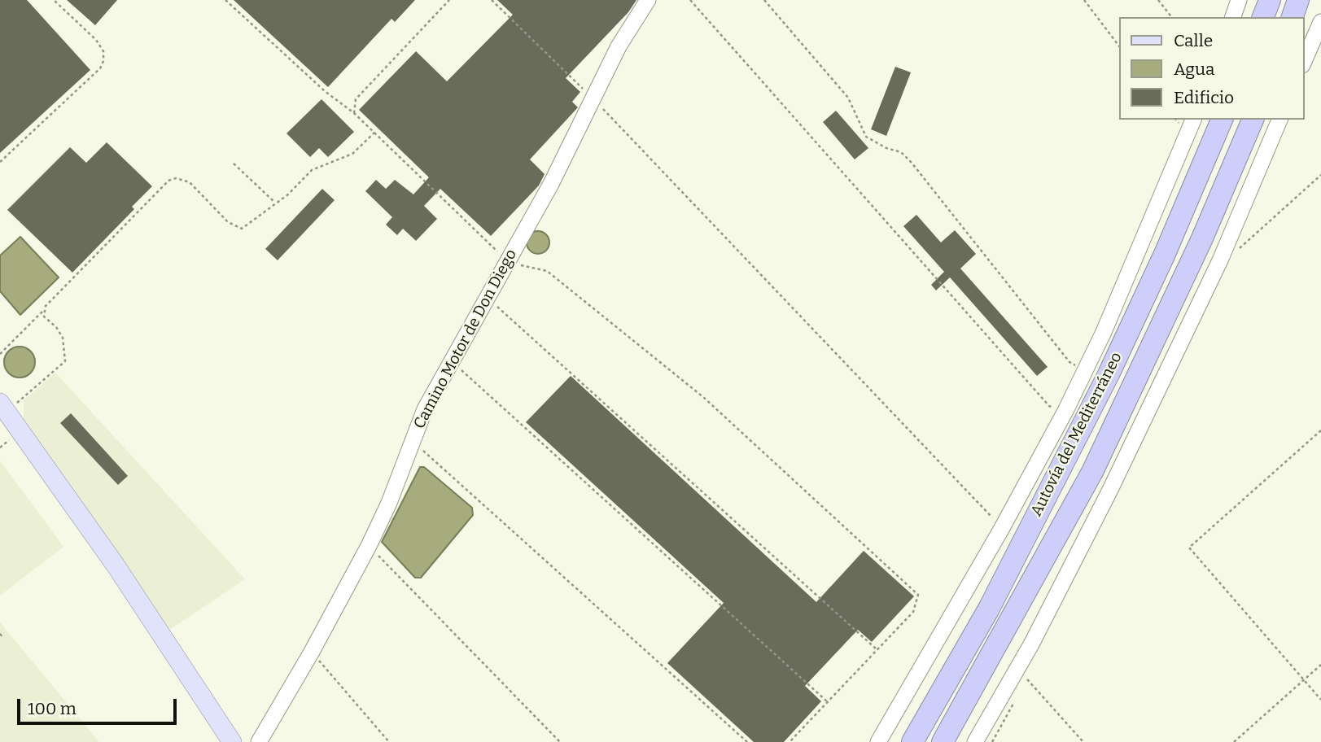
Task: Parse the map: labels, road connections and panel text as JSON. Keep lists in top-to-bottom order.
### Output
{
  "streets": {
    "highway": ["Autovía del Mediterráneo"],
    "street": ["Camino Motor de Don Diego"]
  },
  "legend": ["Calle", "Agua", "Edificio"],
  "scale_bar": "100 m"
}
